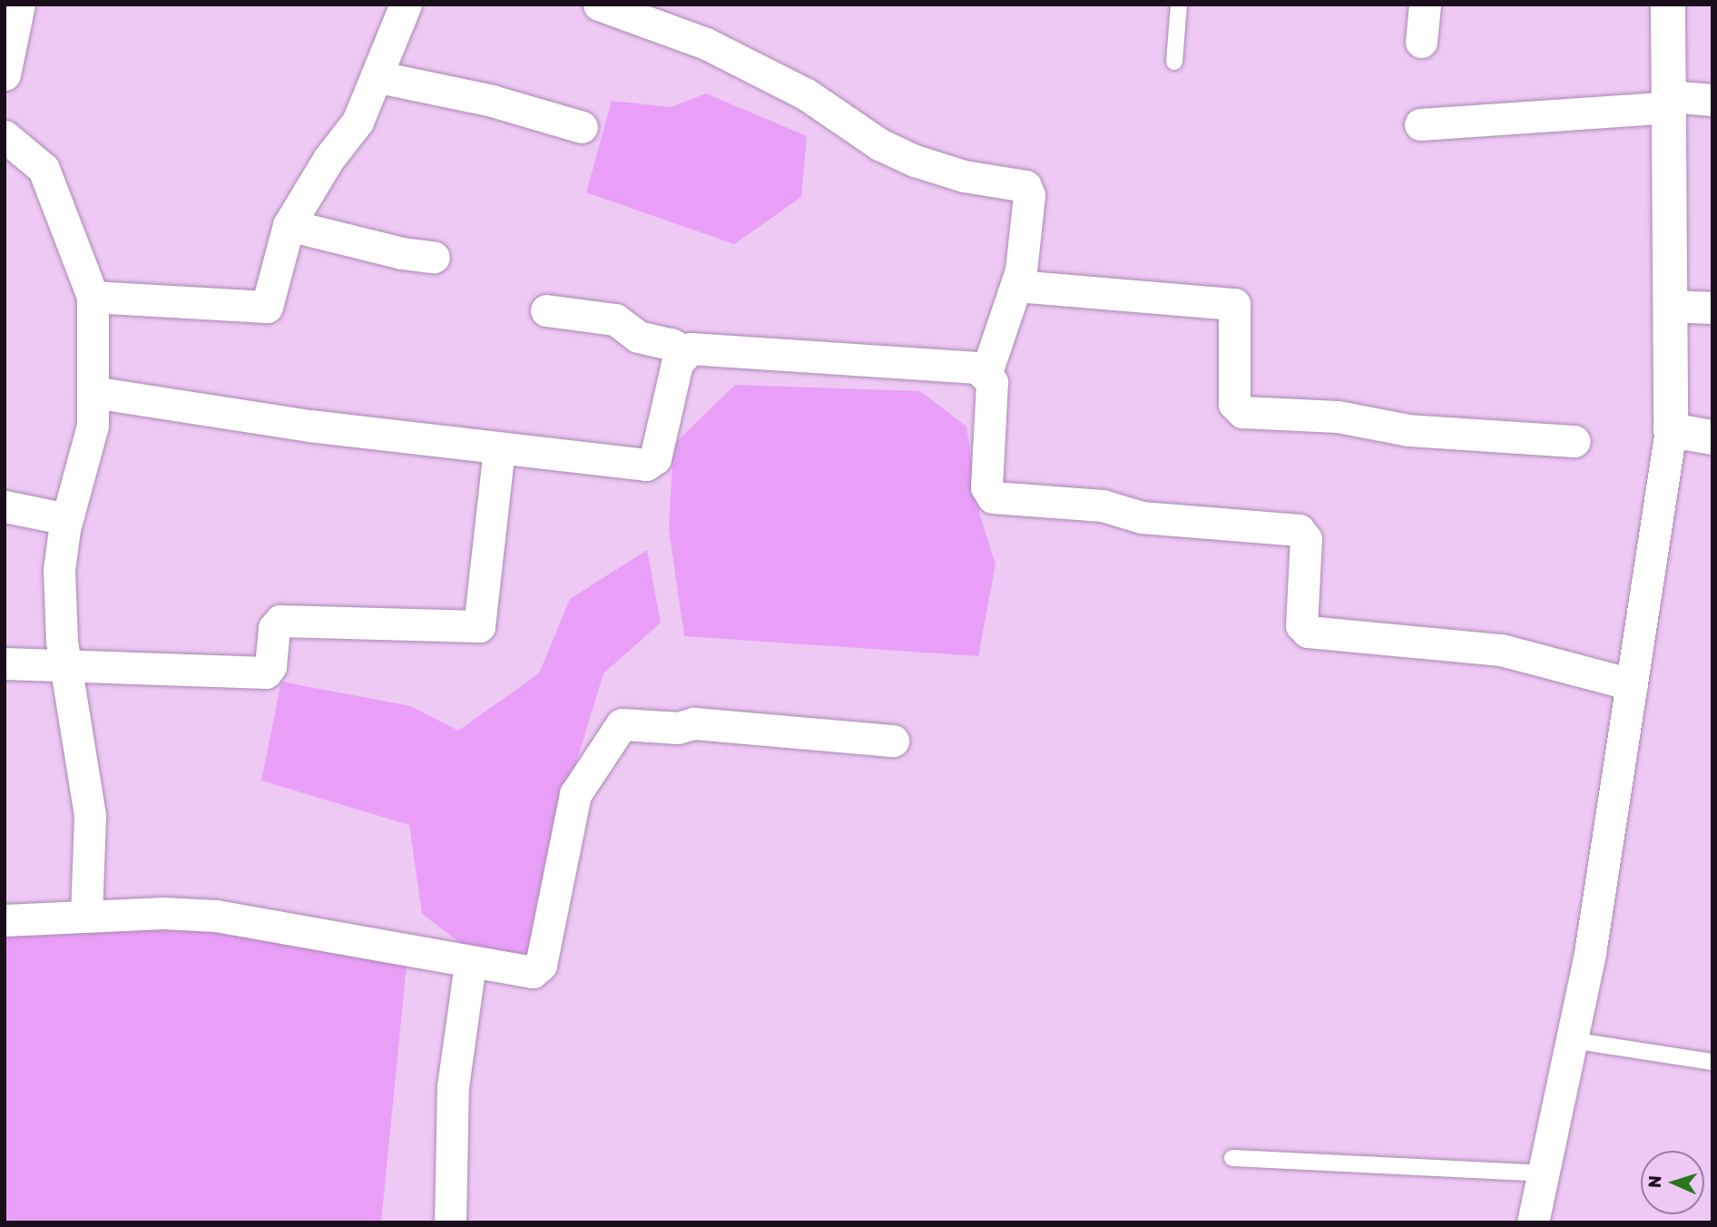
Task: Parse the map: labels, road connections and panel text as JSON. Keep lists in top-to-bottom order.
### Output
{
  "north": "left"
}
